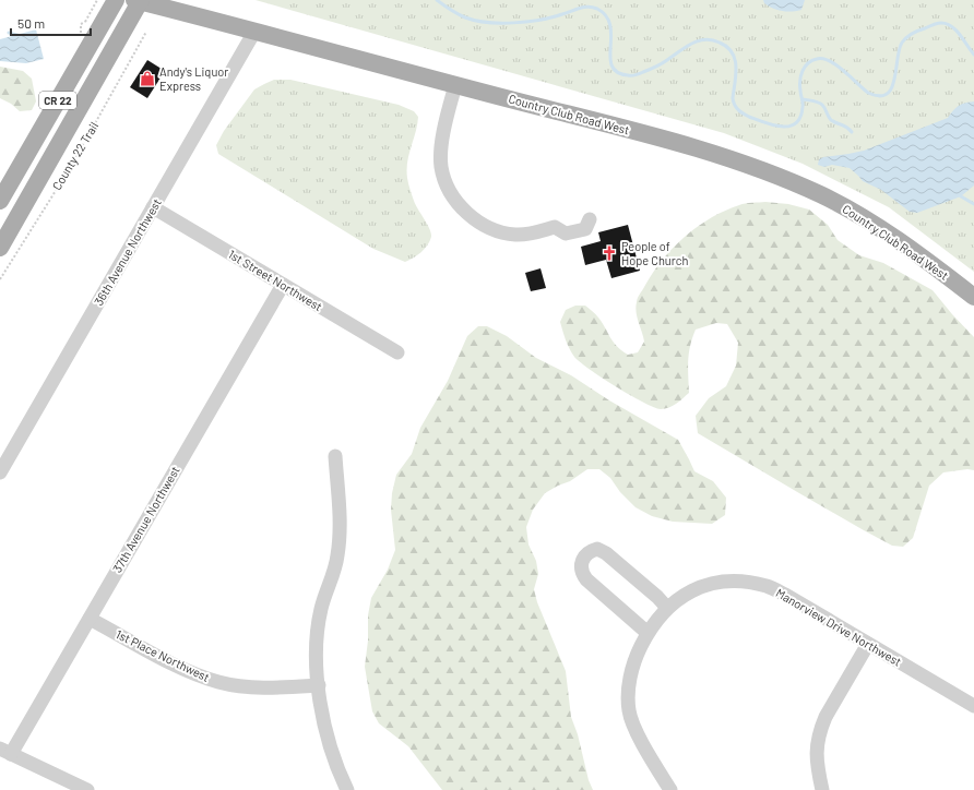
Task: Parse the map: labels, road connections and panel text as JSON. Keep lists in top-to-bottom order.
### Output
{
  "streets": {
    "main road": ["CR 22", "Country Club Road West"],
    "street": [
      "36th Avenue Northwest",
      "1st Street Northwest",
      "37th Avenue Northwest",
      "Manorview Drive Northwest",
      "1st Place Northwest"
    ],
    "path": ["County 22 Trail"]
  },
  "crossings": [
    ["CR 22", "Country Club Road West"],
    ["Country Club Road West", "36th Avenue Northwest"],
    ["36th Avenue Northwest", "1st Street Northwest"],
    ["1st Street Northwest", "37th Avenue Northwest"],
    ["37th Avenue Northwest", "1st Place Northwest"]
  ],
  "places": {
    "shop": ["Andy's Liquor Express"],
    "church": ["People of Hope Church"]
  },
  "scale_bar": "50 m"
}
